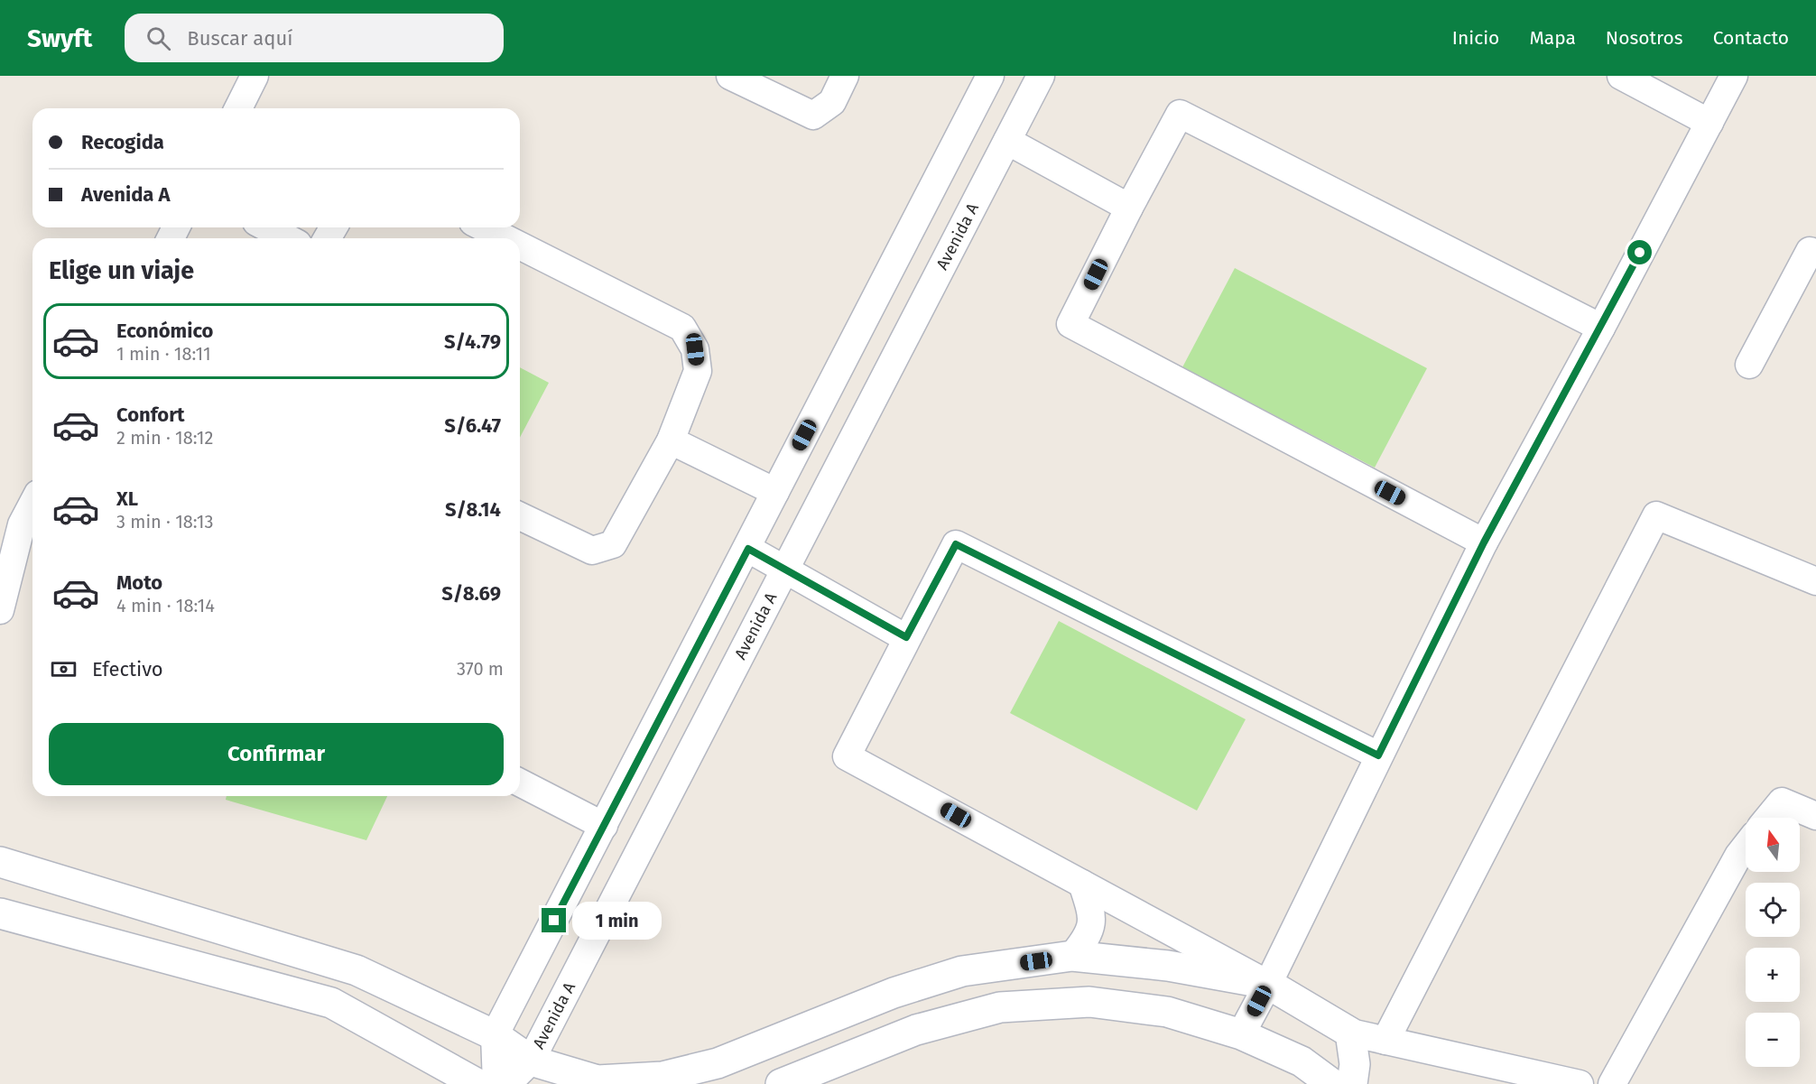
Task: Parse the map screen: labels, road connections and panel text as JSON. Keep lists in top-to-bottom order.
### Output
{
  "streets": {
    "street": ["Avenida A"]
  },
  "north": "top",
  "page": {
    "header": "Swyft",
    "search": "Buscar aquí",
    "nav": [
      "Inicio",
      "Mapa",
      "Nosotros",
      "Contacto"
    ],
    "banner": ["Recogida", "Avenida A"],
    "heading": "Elige un viaje",
    "list": [
      {
        "name": "Económico",
        "note": "1 min · 18:11",
        "value": "S/4.79"
      },
      {
        "name": "Confort",
        "note": "2 min · 18:12",
        "value": "S/6.47"
      },
      {
        "name": "XL",
        "note": "3 min · 18:13",
        "value": "S/8.14"
      },
      {
        "name": "Moto",
        "note": "4 min · 18:14",
        "value": "S/8.69"
      }
    ],
    "pay": ["Efectivo", "370 m"],
    "buttons": "Confirmar",
    "map_buttons": ["+", "−"],
    "bubble": "1 min"
  }
}
